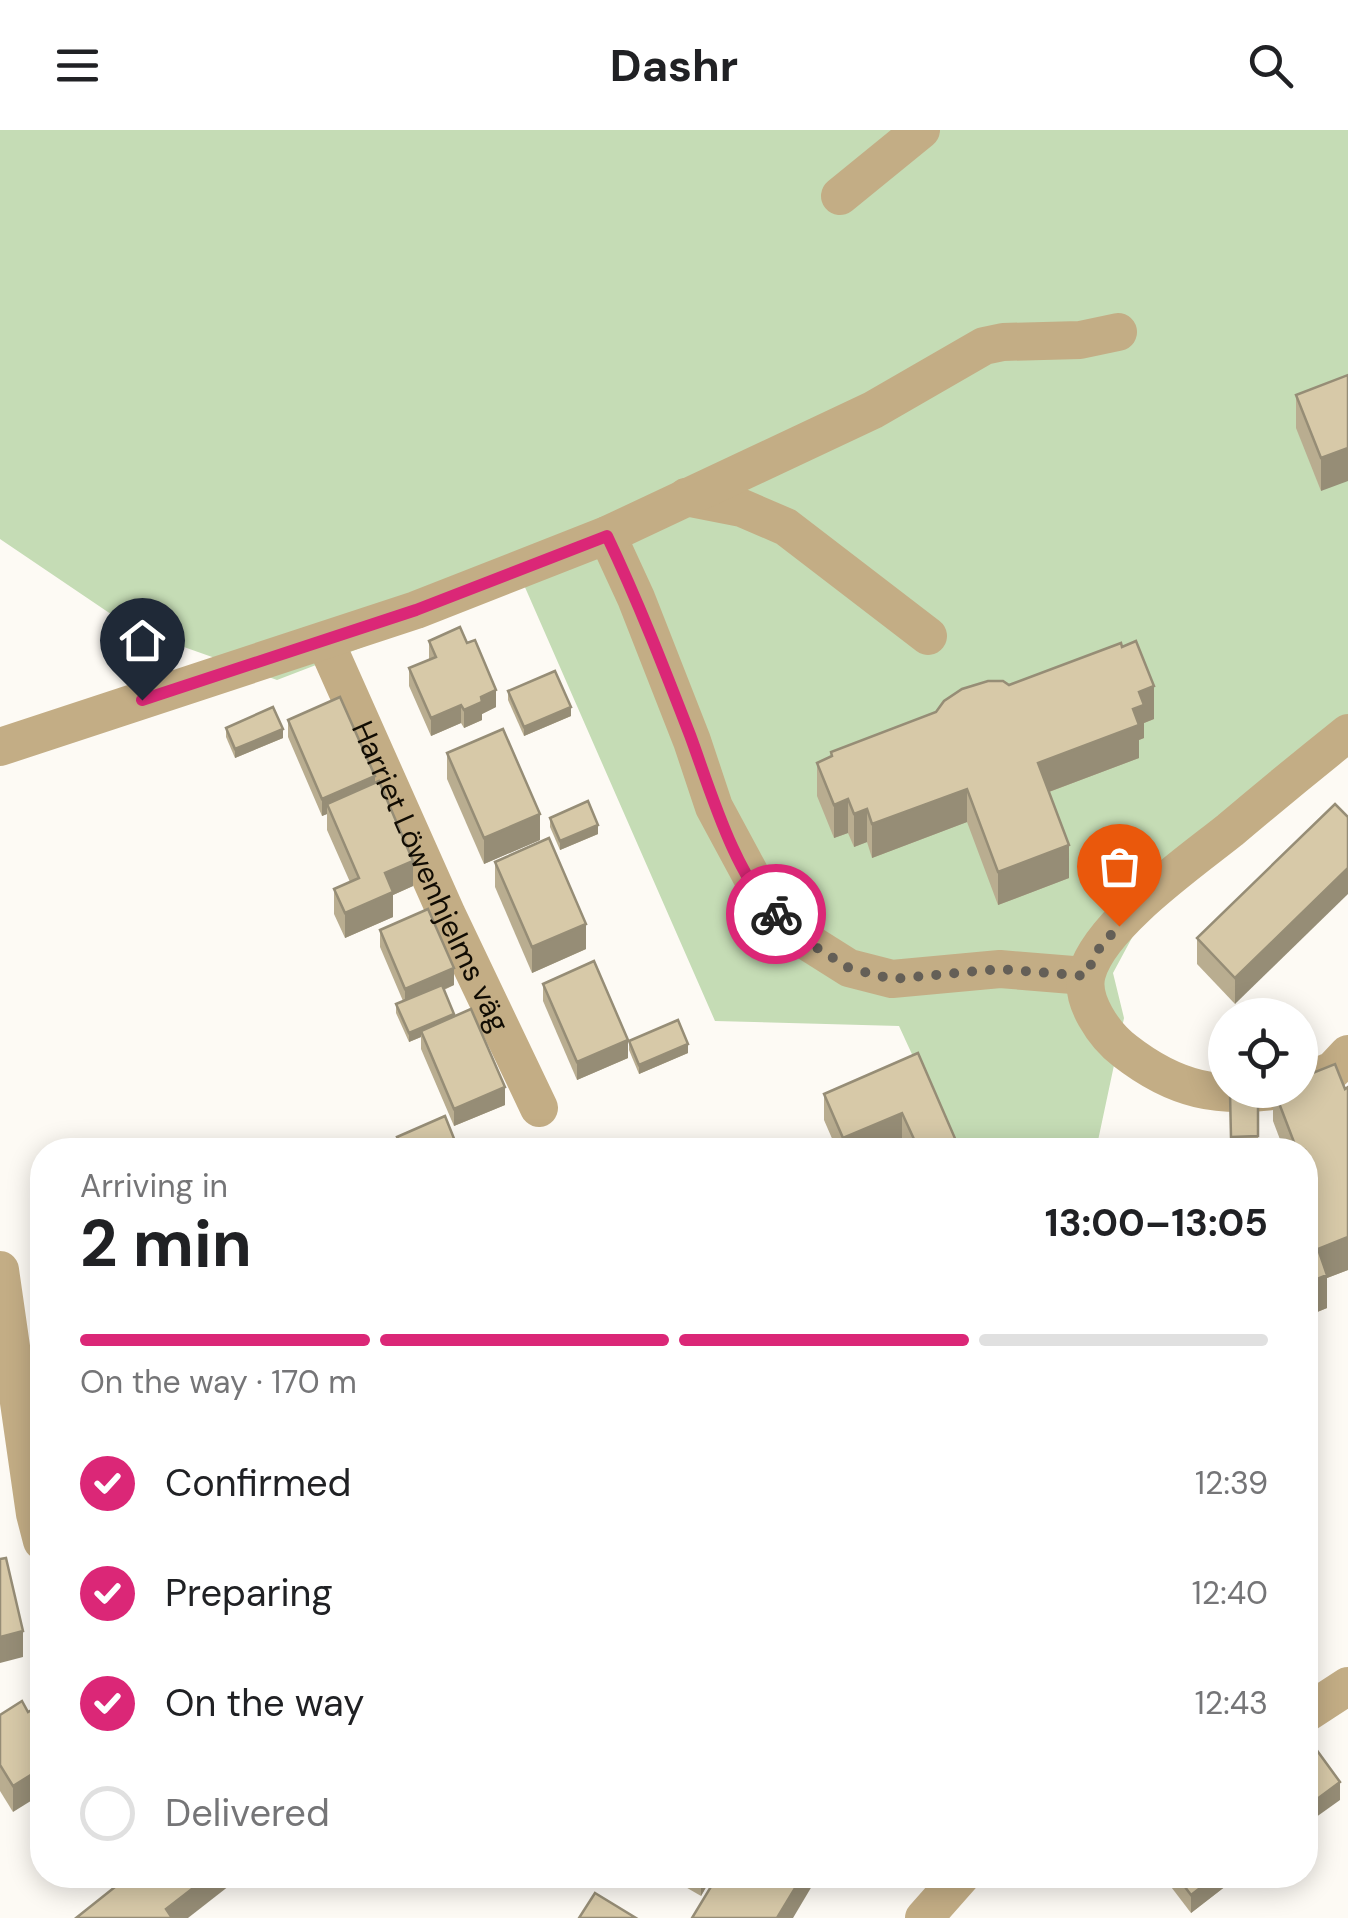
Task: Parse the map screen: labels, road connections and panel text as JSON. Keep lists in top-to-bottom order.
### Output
{
  "streets": {
    "street": ["Harriet Löwenhjelms väg"]
  },
  "page": {
    "header": "Dashr",
    "heading": ["2 min", "Arriving in", "13:00–13:05"],
    "bar": "On the way · 170 m",
    "list": [
      ["Confirmed", "12:39"],
      ["Preparing", "12:40"],
      ["On the way", "12:43"],
      "Delivered"
    ]
  }
}
